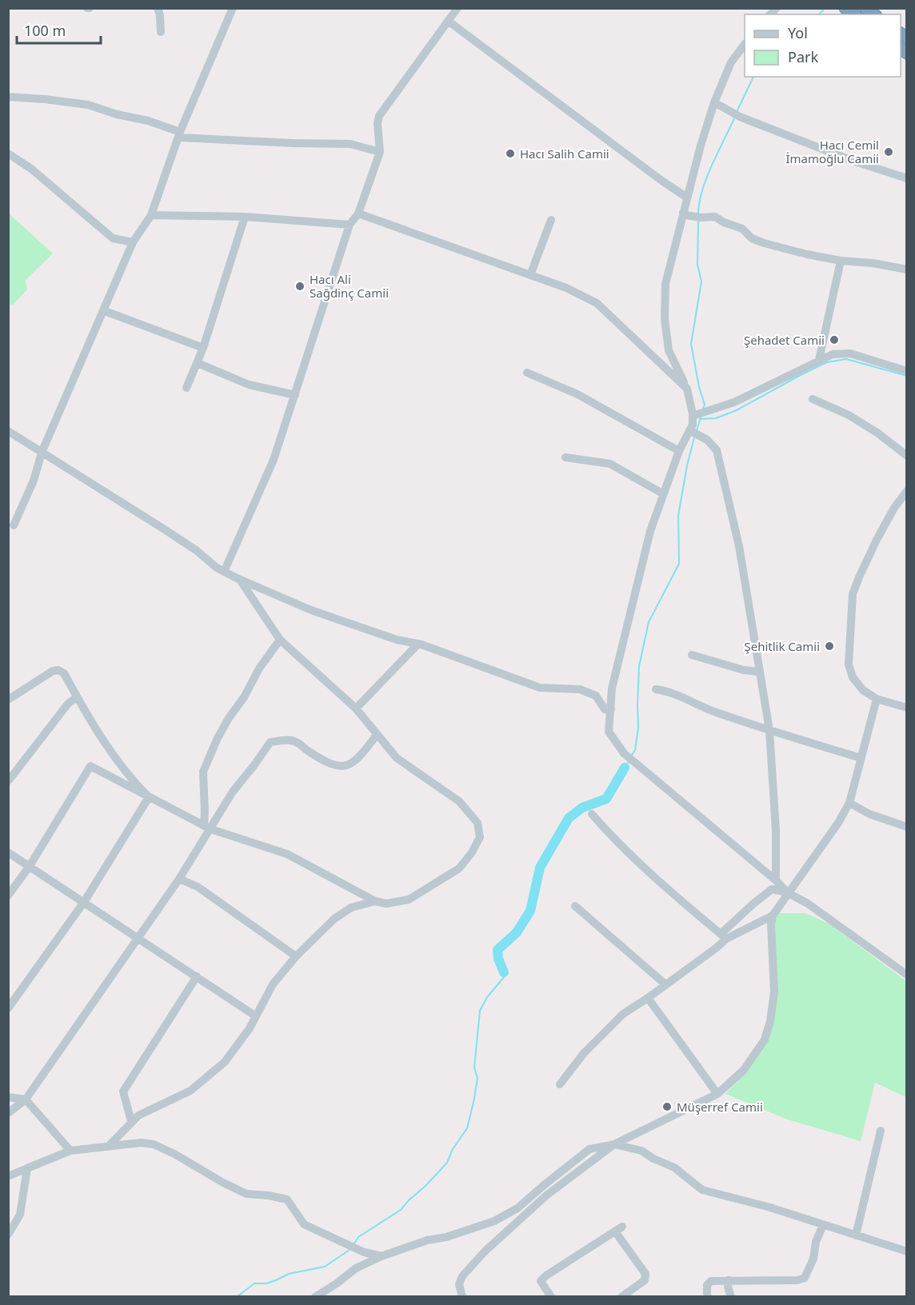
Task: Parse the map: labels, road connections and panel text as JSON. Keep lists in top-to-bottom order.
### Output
{
  "places": [
    "Hacı Cemil İmamoğlu Camii",
    "Hacı Salih Camii",
    "Hacı Ali Sağdinç Camii",
    "Şehadet Camii",
    "Şehitlik Camii",
    "Müşerref Camii"
  ],
  "legend": ["Yol", "Park"],
  "scale_bar": "100 m"
}
